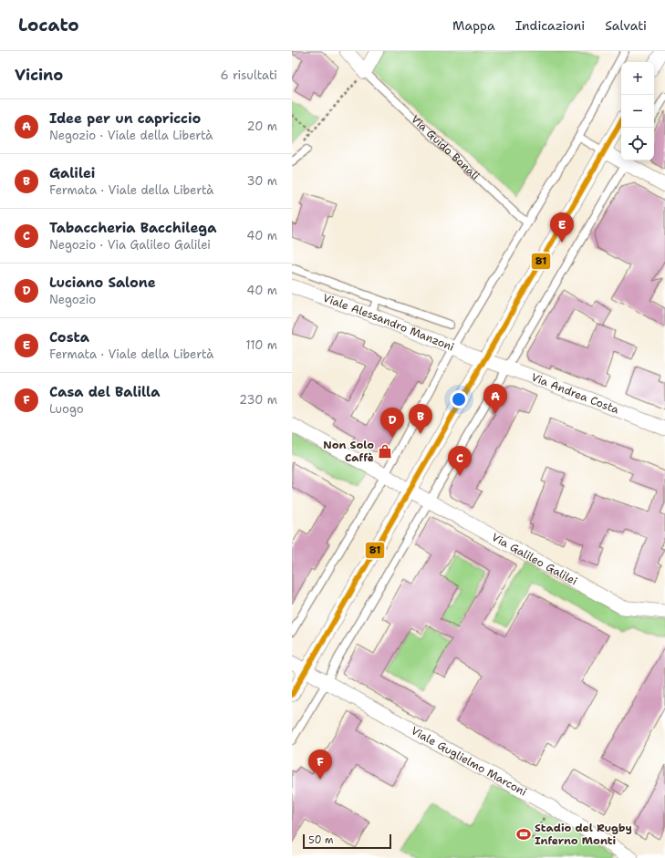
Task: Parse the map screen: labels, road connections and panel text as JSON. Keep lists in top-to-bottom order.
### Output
{
  "streets": {
    "street": [
      "Via Guido Bonali",
      "Viale Alessandro Manzoni",
      "Via Andrea Costa",
      "Via Galileo Galilei",
      "Viale Guglielmo Marconi"
    ]
  },
  "crossings": [
    ["Viale Alessandro Manzoni", "Via Andrea Costa"]
  ],
  "places": {
    "shop": ["Non Solo Caffè"],
    "sports": ["Stadio del Rugby Inferno Monti"]
  },
  "lines": ["transit line 81"],
  "scale_bar": "50 m",
  "page": {
    "header": "Locato",
    "nav": ["Mappa", "Indicazioni", "Salvati"],
    "heading": ["Vicino", "6 risultati"],
    "map_buttons": ["+", "−"],
    "list": [
      {
        "mark": "A",
        "name": "Idee per un capriccio",
        "note": "Negozio · Viale della Libertà",
        "value": "20 m"
      },
      {
        "mark": "B",
        "name": "Galilei",
        "note": "Fermata · Viale della Libertà",
        "value": "30 m"
      },
      {
        "mark": "C",
        "name": "Tabaccheria Bacchilega",
        "note": "Negozio · Via Galileo Galilei",
        "value": "40 m"
      },
      {
        "mark": "D",
        "name": "Luciano Salone",
        "note": "Negozio",
        "value": "40 m"
      },
      {
        "mark": "E",
        "name": "Costa",
        "note": "Fermata · Viale della Libertà",
        "value": "110 m"
      },
      {
        "mark": "F",
        "name": "Casa del Balilla",
        "note": "Luogo",
        "value": "230 m"
      }
    ],
    "pins": [
      "E",
      "A",
      "B",
      "D",
      "C",
      "F"
    ],
    "scale": "50 m"
  }
}
